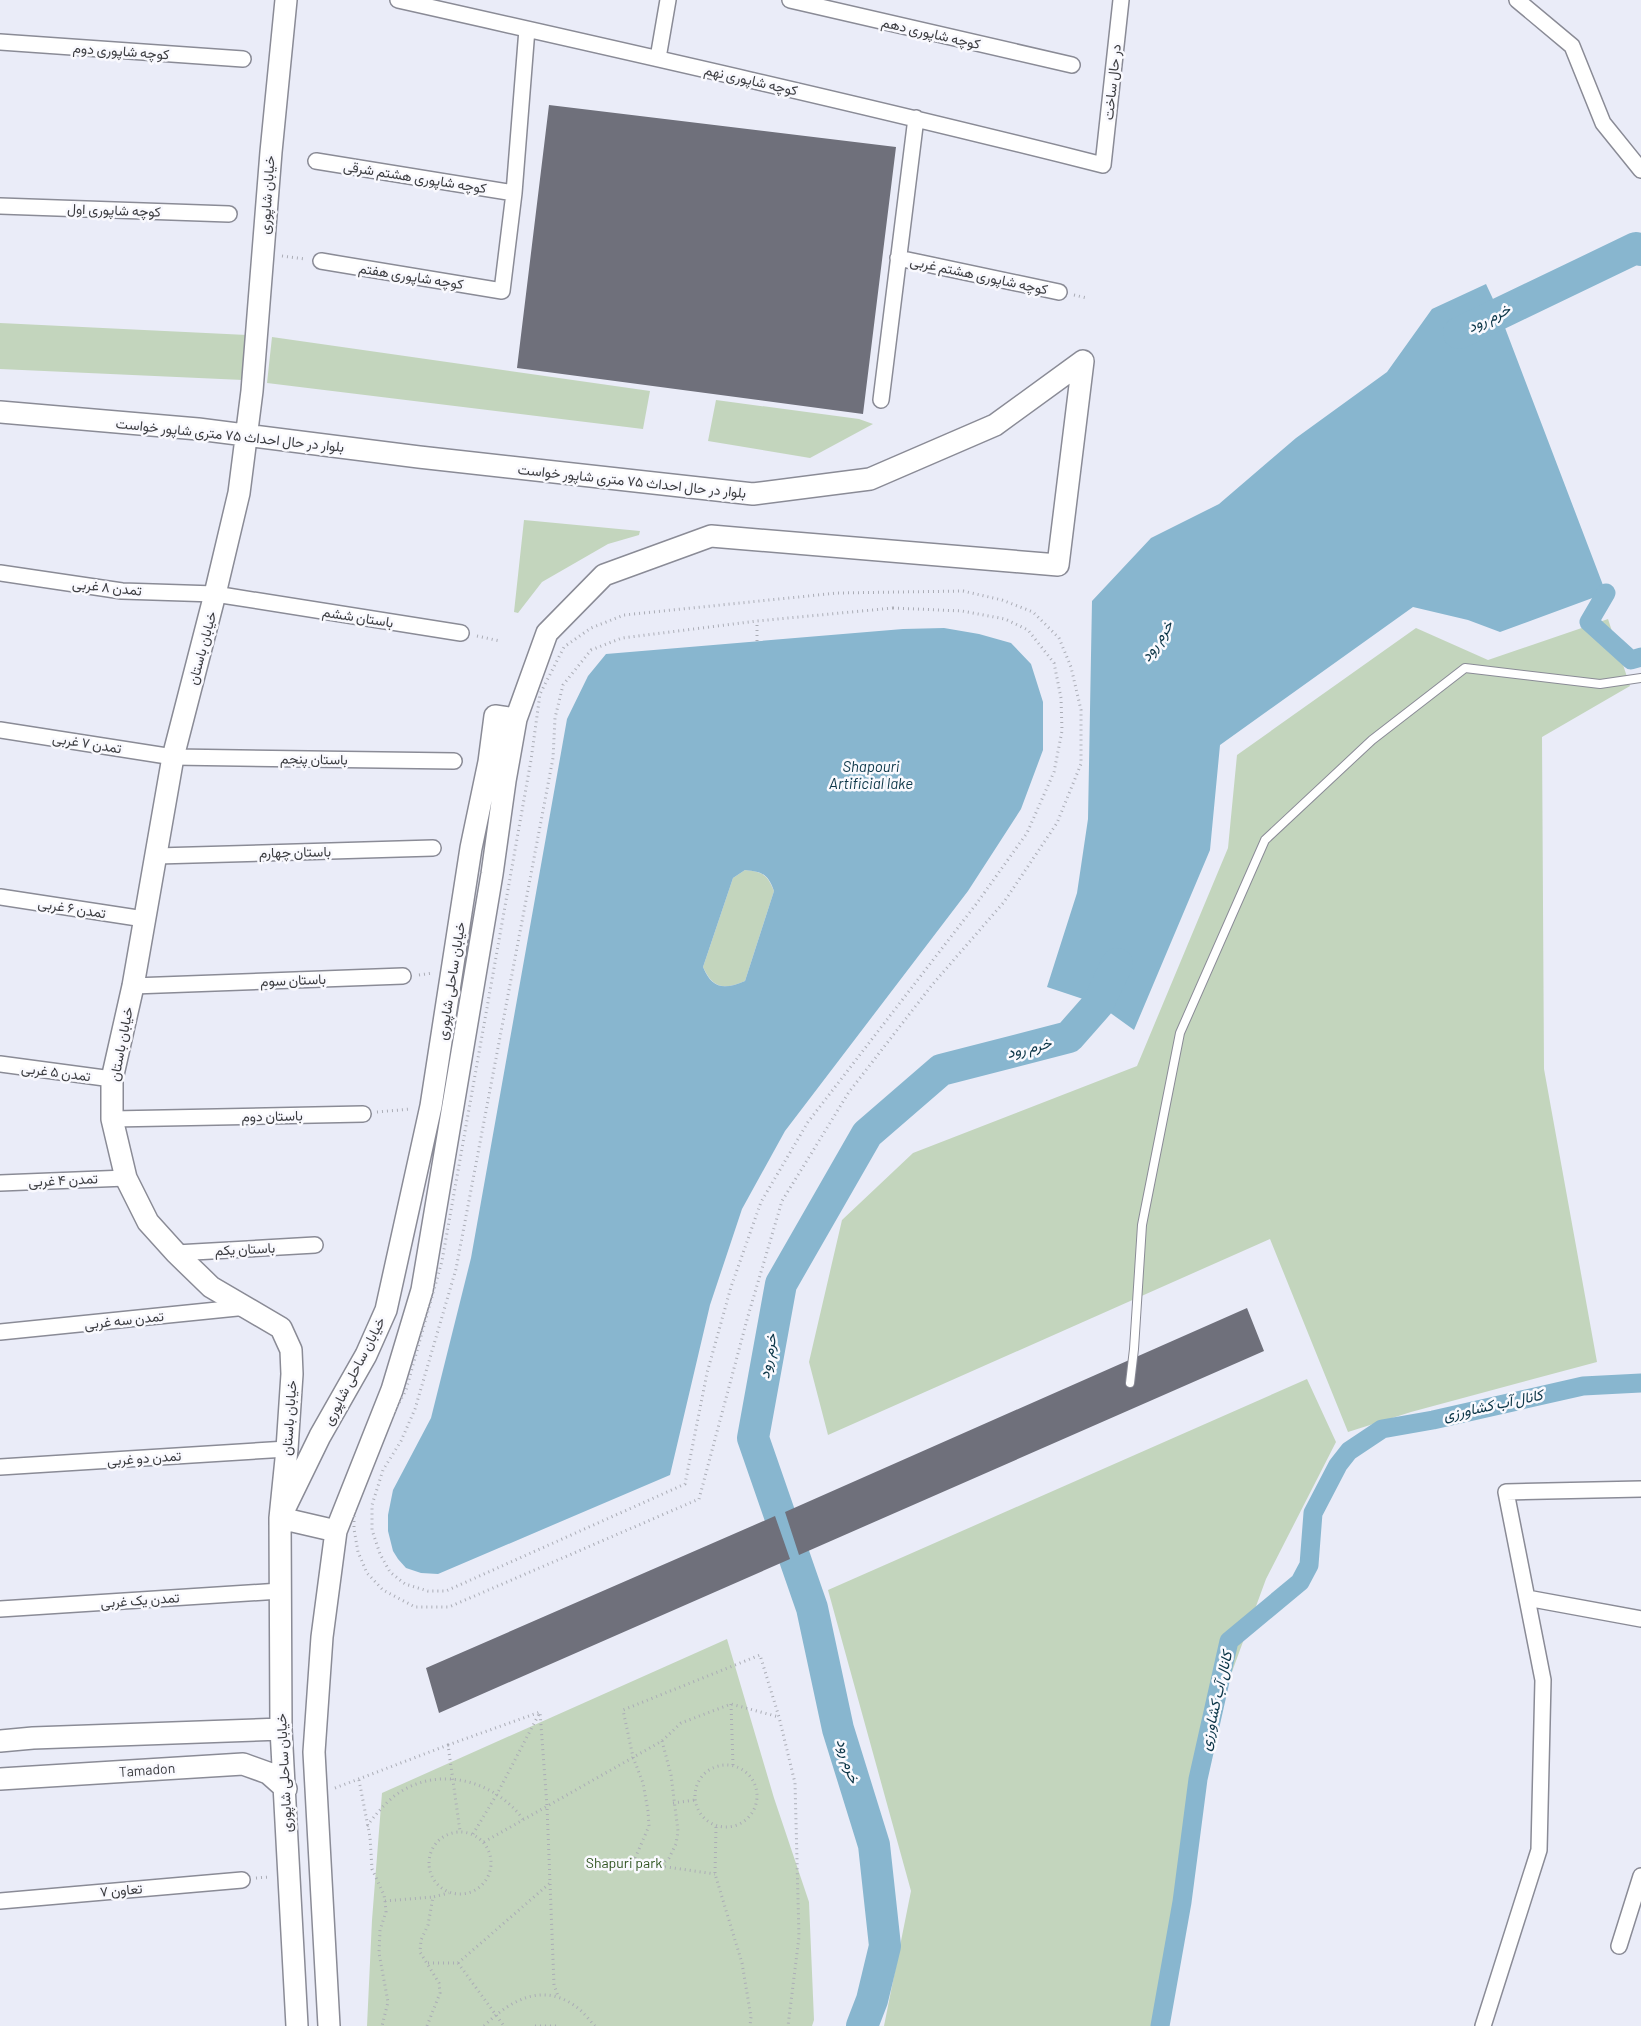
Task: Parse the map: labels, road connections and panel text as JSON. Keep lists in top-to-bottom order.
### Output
{
  "streets": {
    "street": [
      "کوچه شاپوری دهم",
      "کوچه شاپوری دوم",
      "کوچه شاپوری نهم",
      "در حال ساخت",
      "کوچه شاپوری هشتم شرقی",
      "خیابان شاپوری",
      "کوچه شاپوری اول",
      "کوچه شاپوری هشتم غربی",
      "کوچه شاپوری هفتم",
      "بلوار در حال احداث ۷۵ متری شاپور خواست",
      "تمدن ۸ غربی",
      "باستان ششم",
      "خیابان باستان",
      "تمدن ۷ غربی",
      "باستان پنجم",
      "باستان چهارم",
      "تمدن ۶ غربی",
      "باستان سوم",
      "خیابان ساحلی شاپوری",
      "تمدن ۵ غربی",
      "باستان دوم",
      "تمدن ۴ غربی",
      "باستان یکم",
      "تمدن سه غربی",
      "تمدن دو غربی",
      "تمدن یک غربی",
      "Tamadon",
      "تعاون ۷"
    ]
  },
  "crossings": [
    ["کوچه شاپوری نهم", "در حال ساخت"],
    ["کوچه شاپوری هشتم شرقی", "کوچه شاپوری هفتم"],
    ["خیابان شاپوری", "بلوار در حال احداث ۷۵ متری شاپور خواست"],
    ["خیابان شاپوری", "خیابان باستان"],
    ["بلوار در حال احداث ۷۵ متری شاپور خواست", "خیابان باستان"],
    ["بلوار در حال احداث ۷۵ متری شاپور خواست", "خیابان ساحلی شاپوری"],
    ["تمدن ۸ غربی", "باستان ششم"],
    ["تمدن ۸ غربی", "خیابان باستان"],
    ["باستان ششم", "خیابان باستان"],
    ["خیابان باستان", "تمدن ۷ غربی"],
    ["خیابان باستان", "باستان پنجم"],
    ["خیابان باستان", "باستان چهارم"],
    ["خیابان باستان", "تمدن ۶ غربی"],
    ["خیابان باستان", "باستان سوم"],
    ["خیابان باستان", "خیابان ساحلی شاپوری"],
    ["خیابان باستان", "تمدن ۵ غربی"],
    ["خیابان باستان", "باستان دوم"],
    ["خیابان باستان", "تمدن ۴ غربی"],
    ["خیابان باستان", "باستان یکم"],
    ["خیابان باستان", "تمدن سه غربی"],
    ["خیابان باستان", "تمدن دو غربی"],
    ["تمدن ۷ غربی", "باستان پنجم"],
    ["خیابان ساحلی شاپوری", "تمدن یک غربی"],
    ["خیابان ساحلی شاپوری", "Tamadon"]
  ],
  "water": ["خرم رود", "Shapouri Artificial lake", "کانال آب کشاورزی"],
  "parks": ["Shapuri park"]
}
